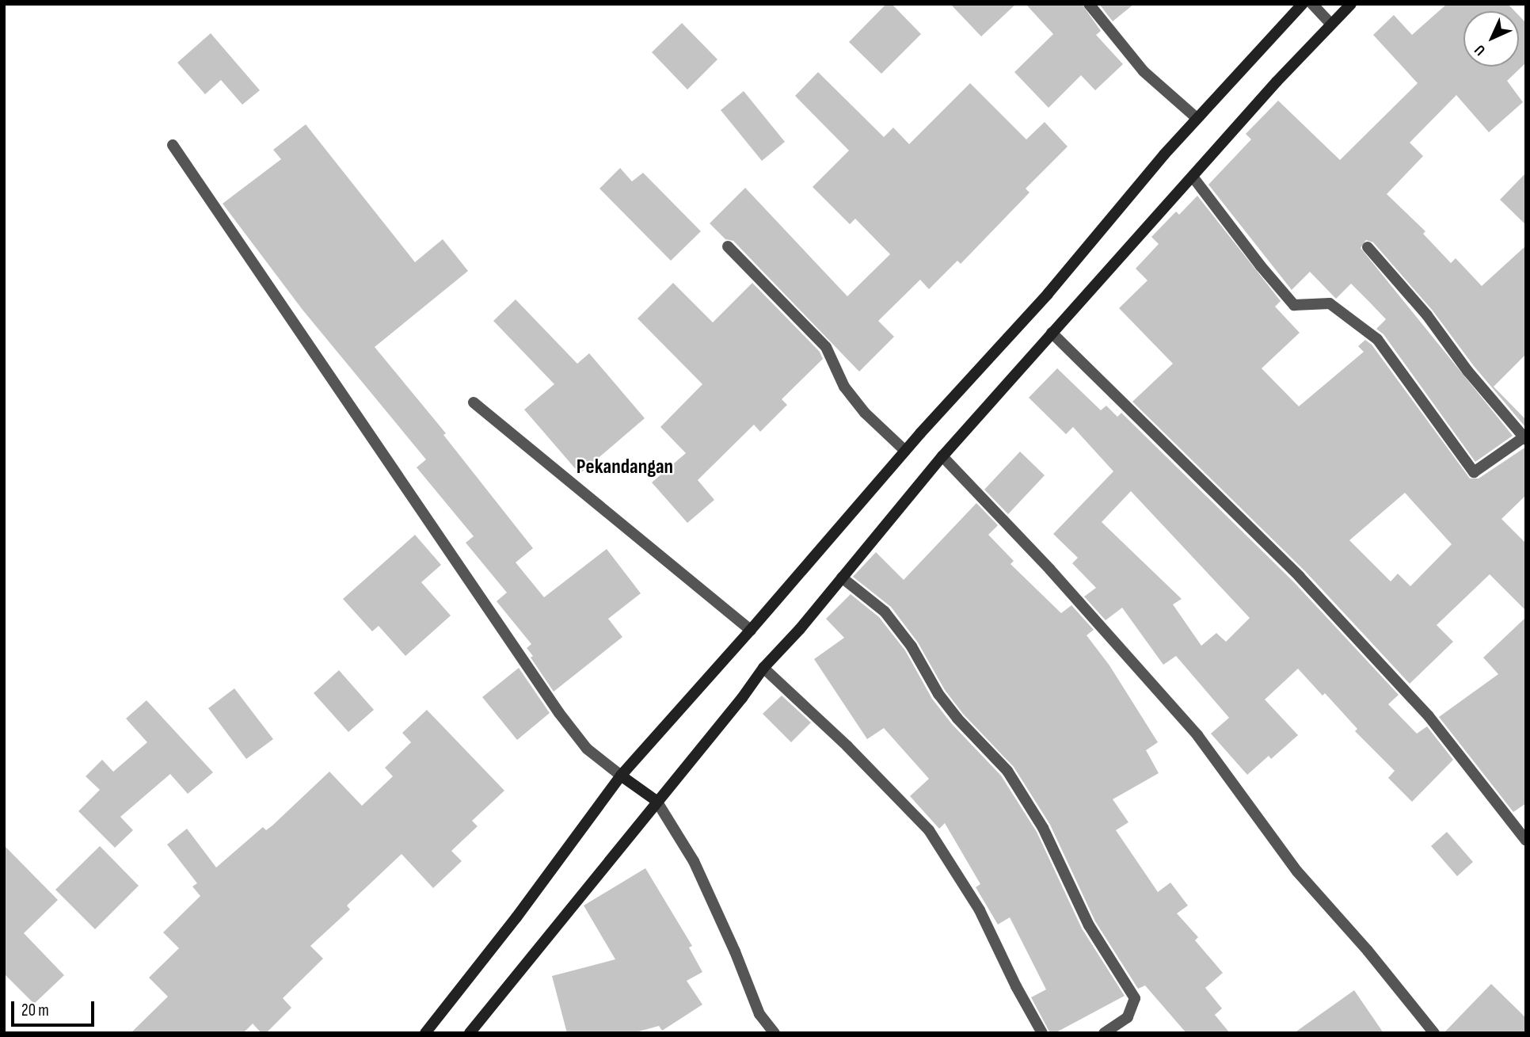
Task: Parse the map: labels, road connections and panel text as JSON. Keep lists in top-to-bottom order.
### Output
{
  "districts": ["Pekandangan"],
  "scale_bar": "20 m",
  "north": "bottom left"
}
